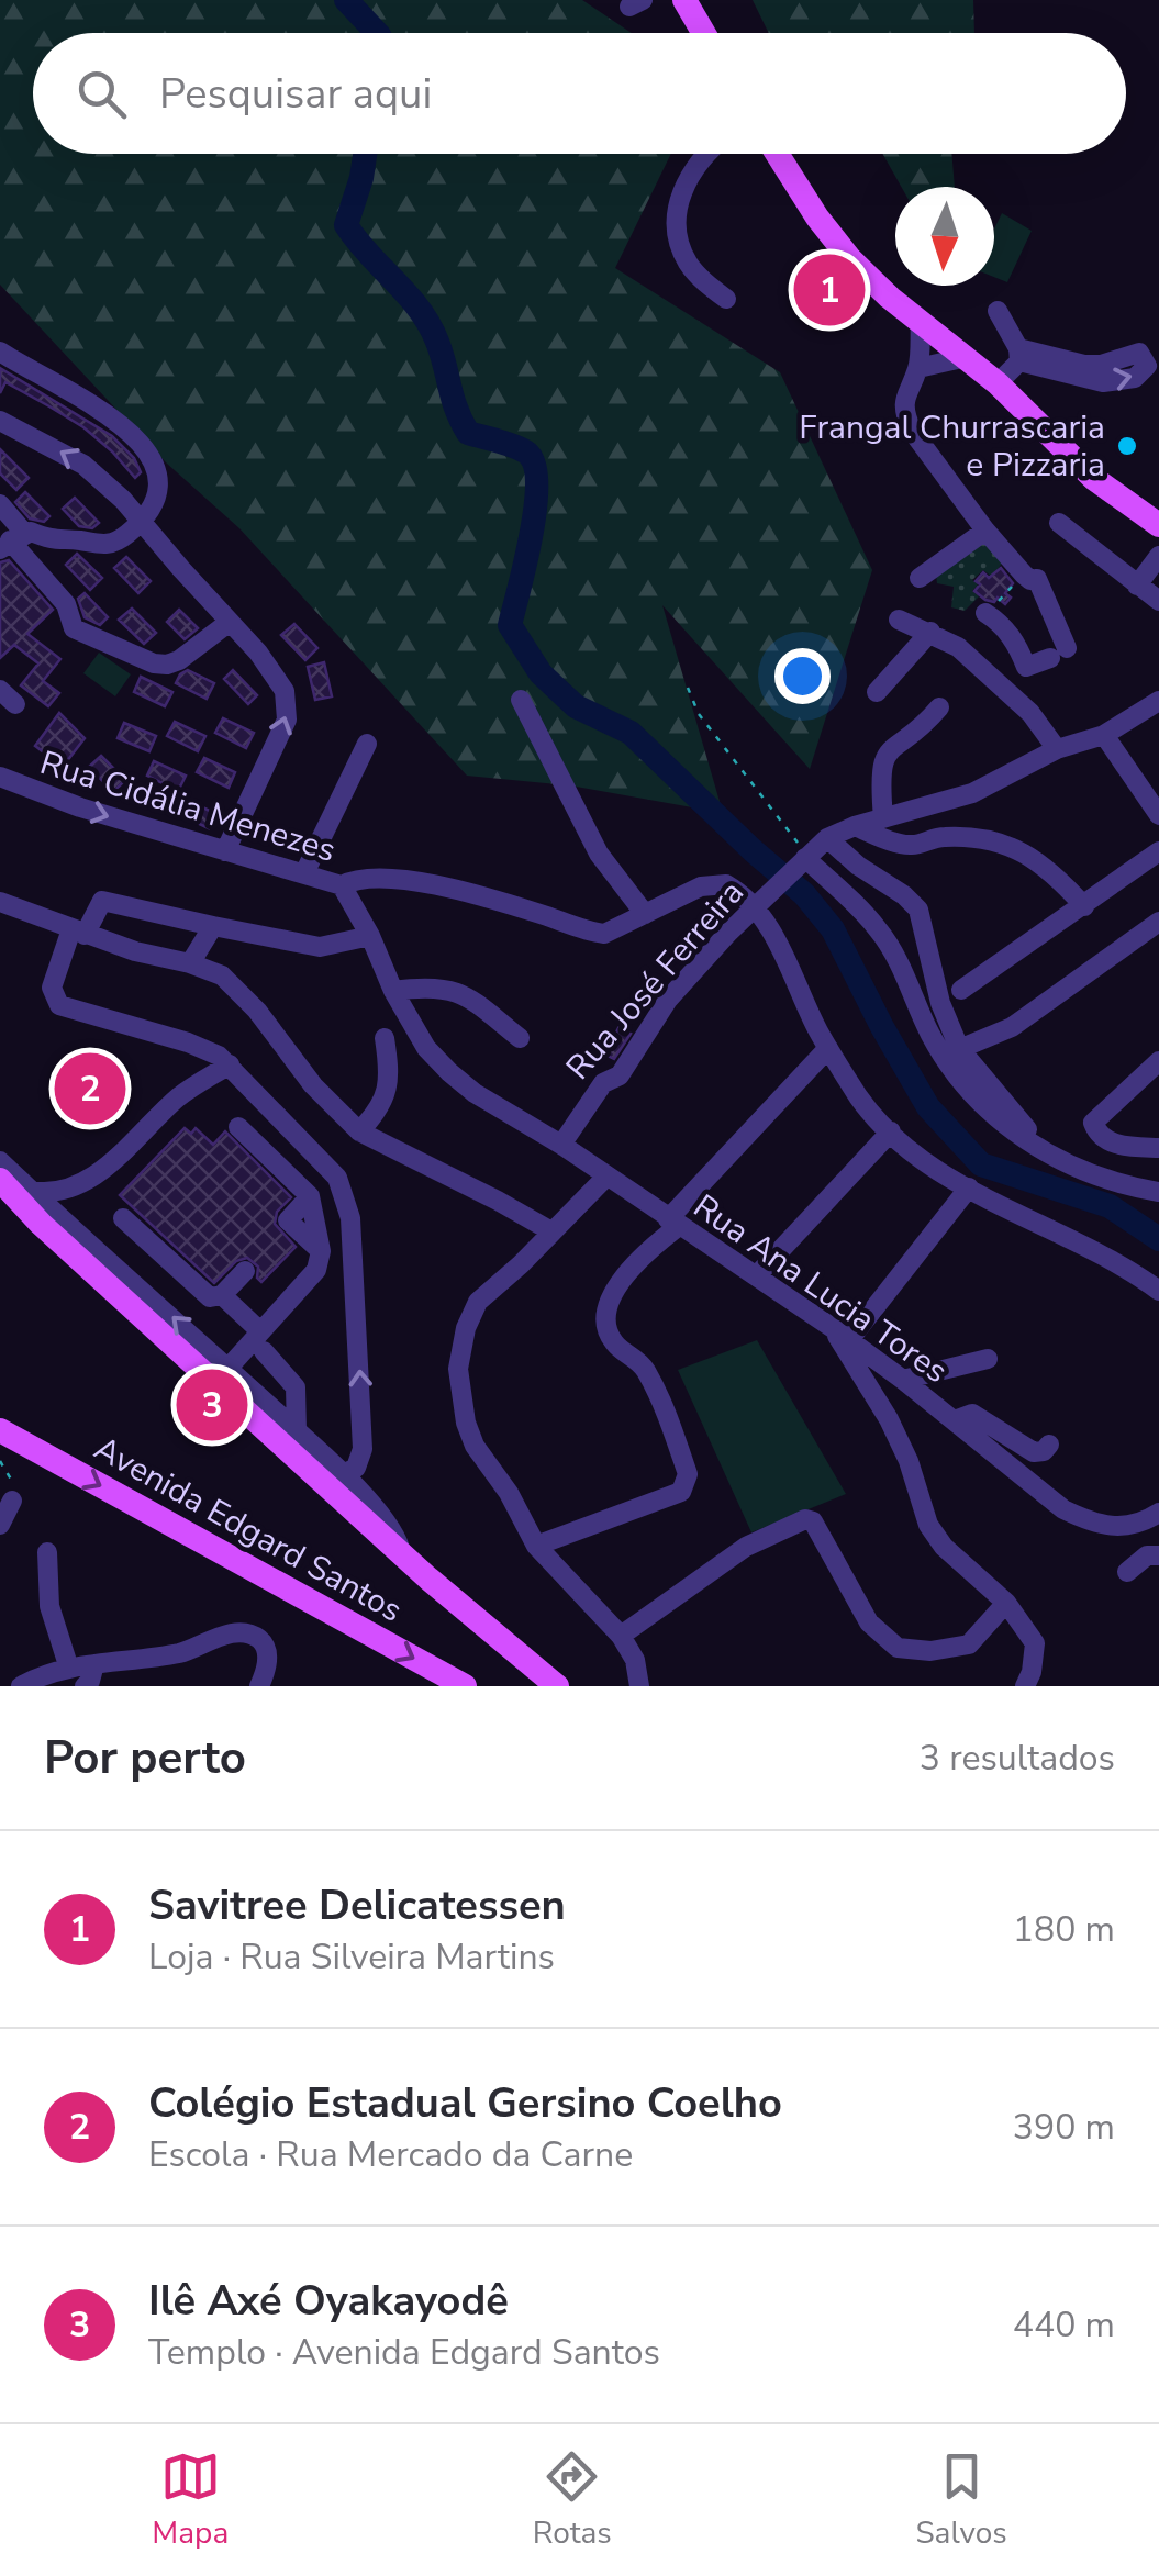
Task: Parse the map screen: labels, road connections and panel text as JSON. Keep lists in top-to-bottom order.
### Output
{
  "streets": {
    "main road": ["Avenida Edgard Santos"],
    "street": ["Rua Cidália Menezes", "Rua José Ferreira", "Rua Ana Lucia Tores"]
  },
  "crossings": [
    ["Rua Cidália Menezes", "Rua Ana Lucia Tores"],
    ["Rua José Ferreira", "Rua Ana Lucia Tores"]
  ],
  "places": ["Frangal Churrascaria e Pizzaria"],
  "north": "bottom",
  "page": {
    "search": "Pesquisar aqui",
    "pins": ["1", "2", "3"],
    "heading": ["Por perto", "3 resultados"],
    "list": [
      {
        "mark": "1",
        "name": "Savitree Delicatessen",
        "note": "Loja · Rua Silveira Martins",
        "value": "180 m"
      },
      {
        "mark": "2",
        "name": "Colégio Estadual Gersino Coelho",
        "note": "Escola · Rua Mercado da Carne",
        "value": "390 m"
      },
      {
        "mark": "3",
        "name": "Ilê Axé Oyakayodê",
        "note": "Templo · Avenida Edgard Santos",
        "value": "440 m"
      }
    ],
    "nav": ["Mapa", "Rotas", "Salvos"]
  }
}
